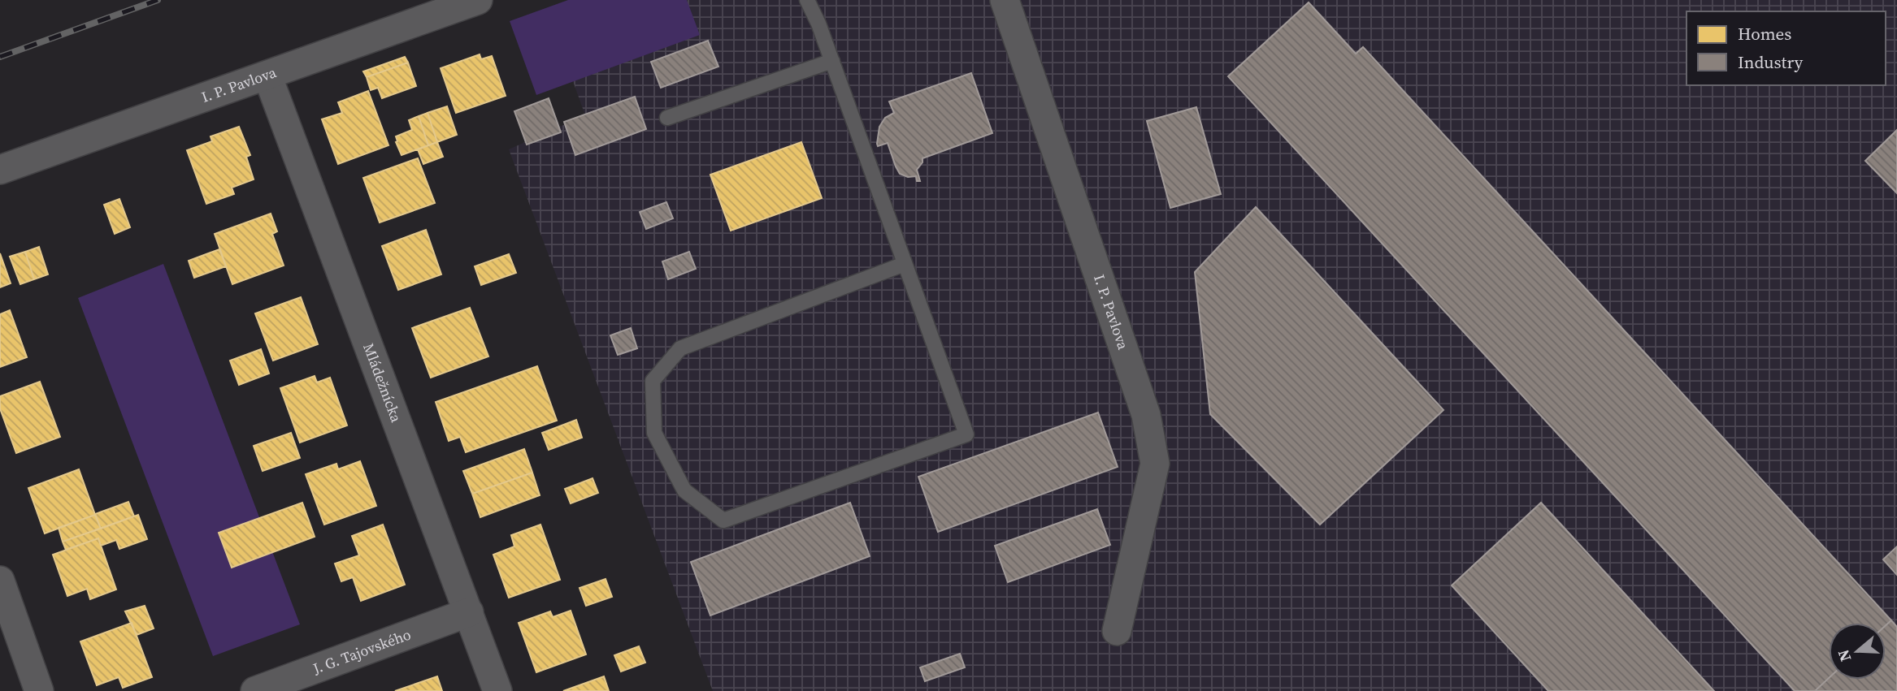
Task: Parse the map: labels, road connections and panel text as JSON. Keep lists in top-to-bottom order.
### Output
{
  "streets": {
    "street": ["I. P. Pavlova", "Mládežnícka", "J. G. Tajovského"]
  },
  "crossings": [
    ["I. P. Pavlova", "Mládežnícka"],
    ["Mládežnícka", "J. G. Tajovského"]
  ],
  "legend": ["Homes", "Industry"],
  "north": "left"
}
